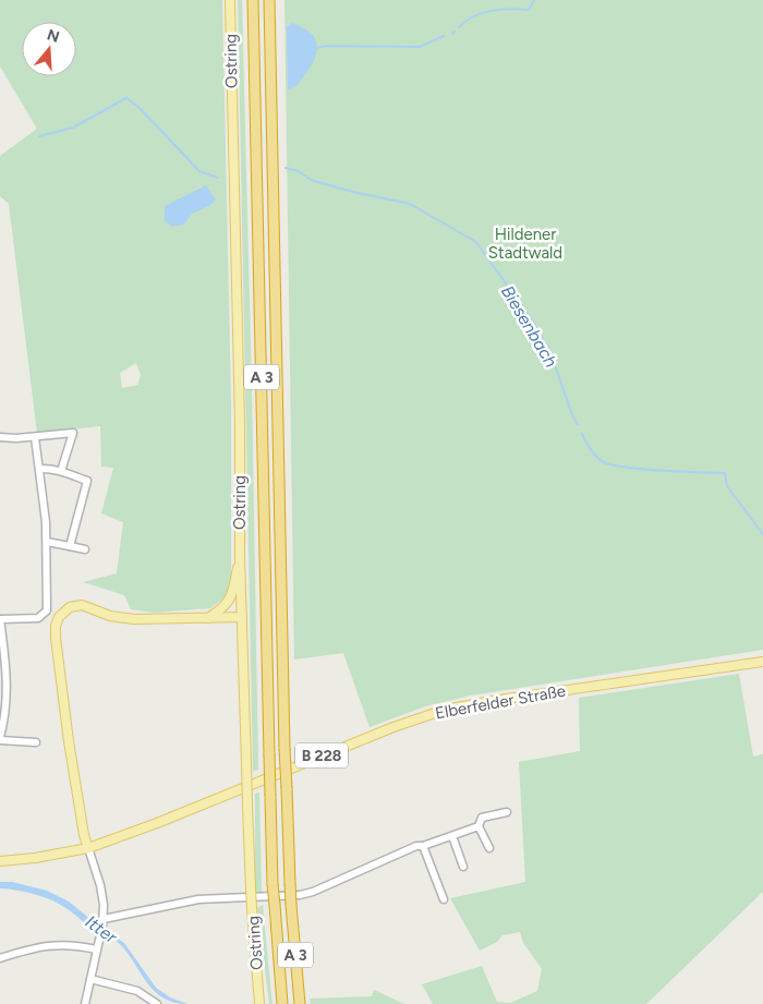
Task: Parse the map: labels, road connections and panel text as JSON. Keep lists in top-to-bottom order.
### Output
{
  "streets": {
    "highway": ["A 3"],
    "main road": ["Ostring", "Elberfelder Straße", "B 228"]
  },
  "water": ["Biesenbach", "Itter"],
  "parks": ["Hildener Stadtwald"],
  "north": "top"
}
